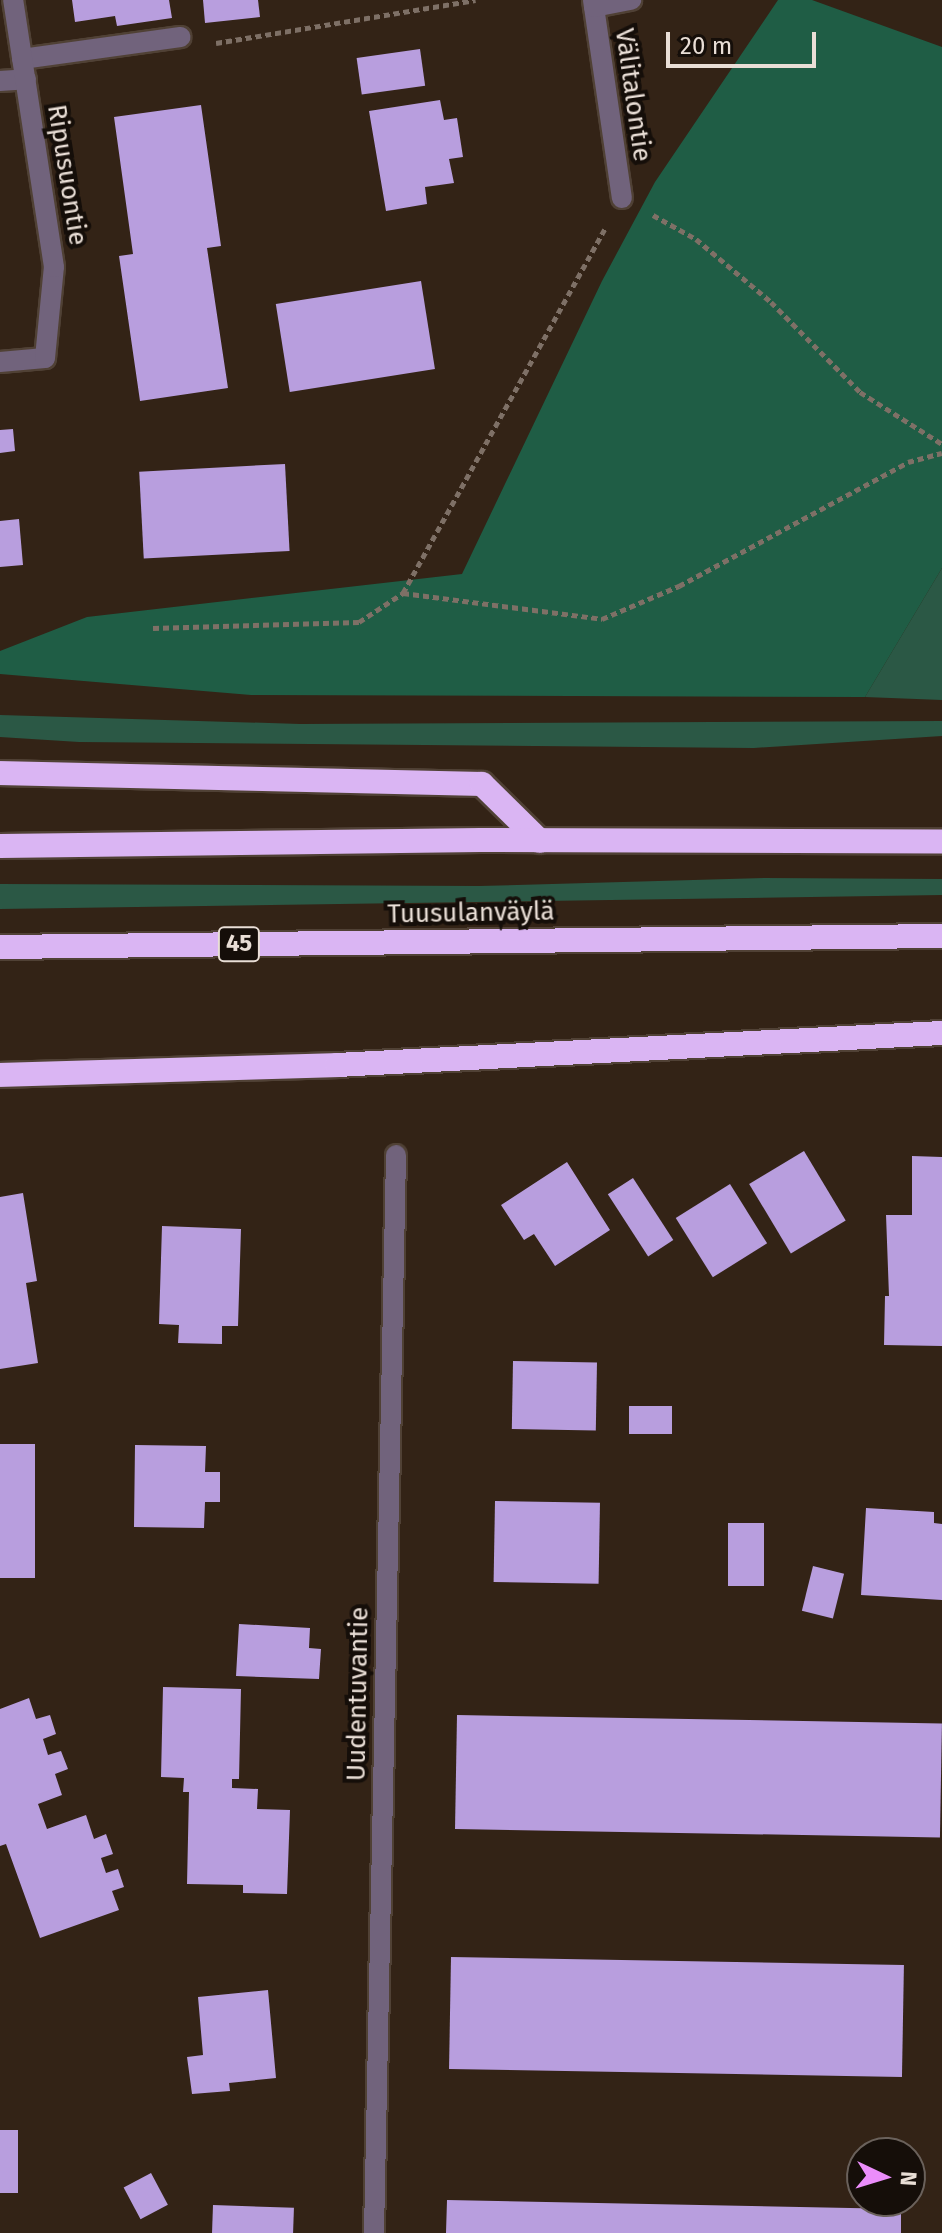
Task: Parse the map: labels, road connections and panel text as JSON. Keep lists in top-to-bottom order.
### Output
{
  "streets": {
    "highway": ["Tuusulanväylä", "45"],
    "street": ["Välitalontie", "Ripusuontie", "Uudentuvantie"]
  },
  "scale_bar": "20 m",
  "north": "right"
}
